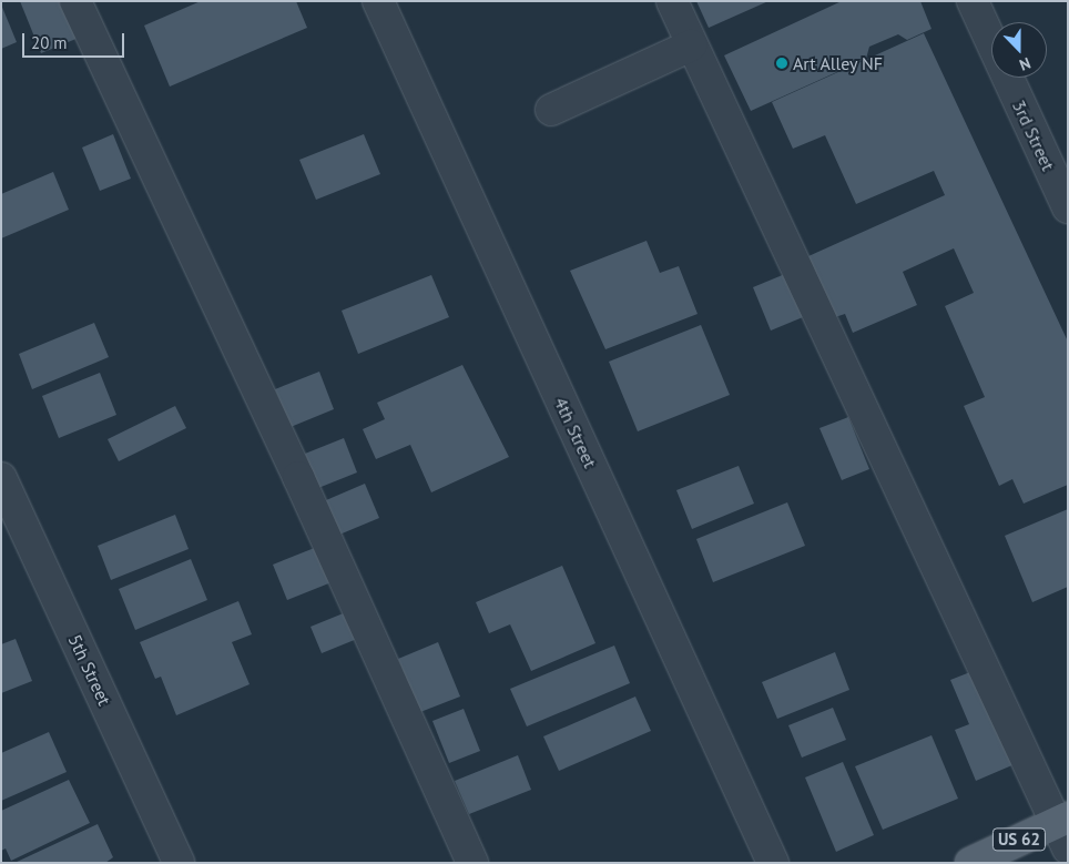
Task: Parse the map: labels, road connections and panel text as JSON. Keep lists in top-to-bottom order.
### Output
{
  "streets": {
    "main road": ["US 62"],
    "street": ["3rd Street", "4th Street", "5th Street"]
  },
  "places": ["Art Alley NF"],
  "scale_bar": "20 m",
  "north": "bottom"
}
